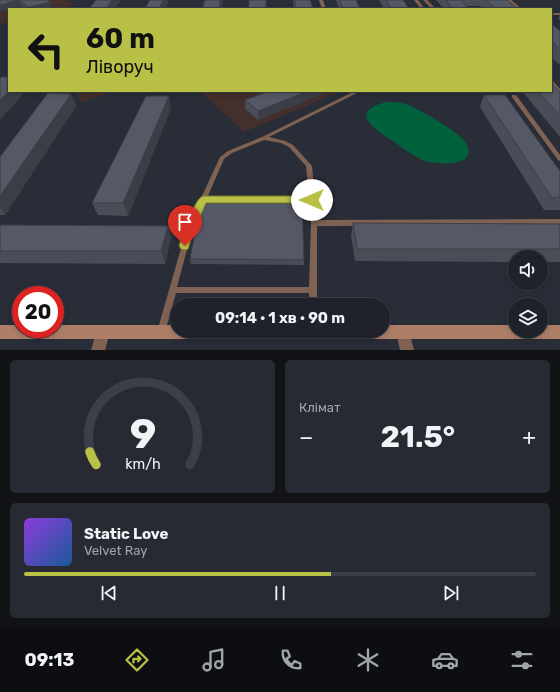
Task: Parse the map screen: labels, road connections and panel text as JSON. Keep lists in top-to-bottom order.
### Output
{
  "page": {
    "turn": ["60 m", "Ліворуч"],
    "limit": "20",
    "trip": "09:14 · 1 хв · 90 m",
    "tile": "Клімат",
    "heat": ["−", "21.5°", "+"],
    "song": ["Static Love", "Velvet Ray"],
    "tabs": "09:13",
    "gauge": ["9", "km/h"]
  }
}
